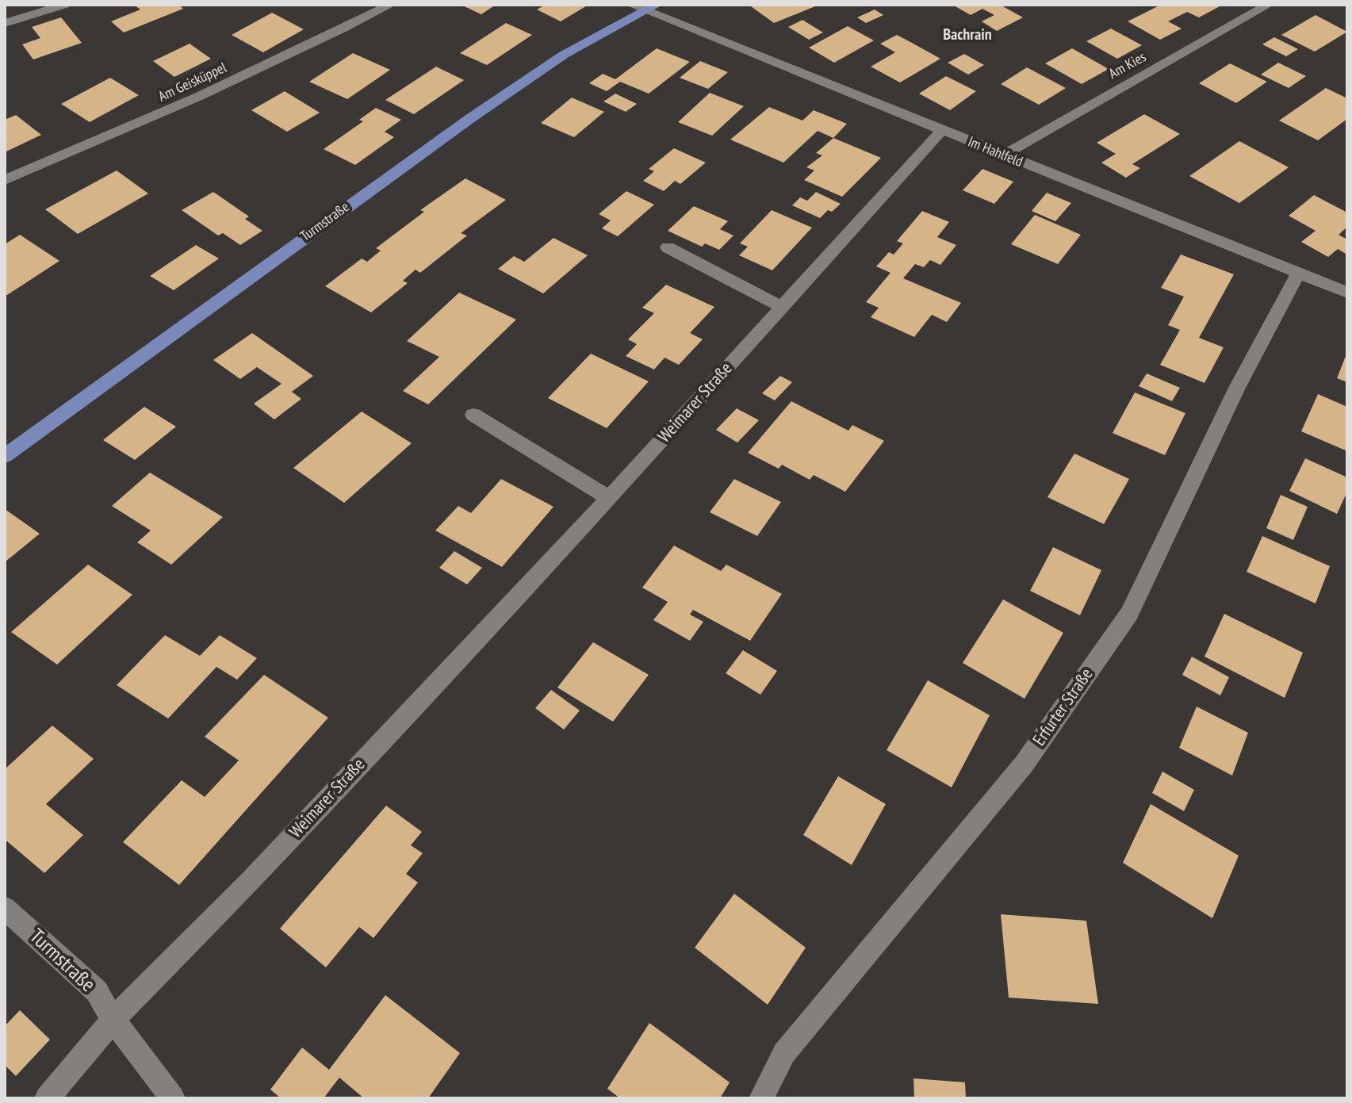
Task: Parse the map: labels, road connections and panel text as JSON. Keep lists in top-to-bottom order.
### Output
{
  "streets": {
    "main road": ["Turmstraße"],
    "street": [
      "Am Kies",
      "Am Geisküppel",
      "Im Hahlfeld",
      "Weimarer Straße",
      "Erfurter Straße"
    ]
  },
  "crossings": [
    ["Am Kies", "Im Hahlfeld"],
    ["Im Hahlfeld", "Turmstraße"],
    ["Im Hahlfeld", "Weimarer Straße"],
    ["Im Hahlfeld", "Erfurter Straße"],
    ["Turmstraße", "Weimarer Straße"]
  ],
  "districts": ["Bachrain"]
}
